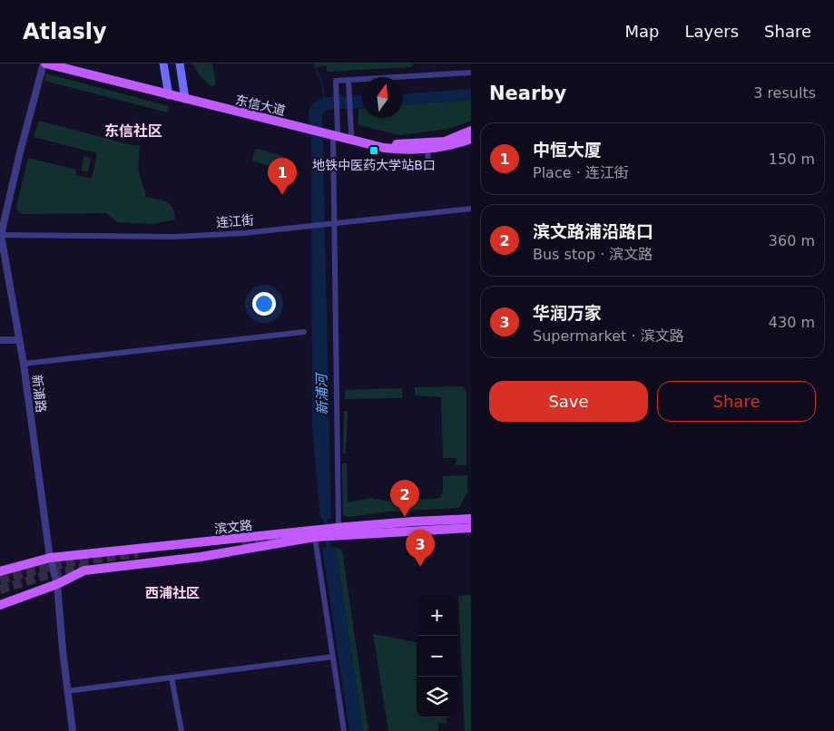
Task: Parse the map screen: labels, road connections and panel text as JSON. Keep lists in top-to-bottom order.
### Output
{
  "streets": {
    "main road": ["东信大道", "滨文路"],
    "street": ["连江街", "新浦路"]
  },
  "crossings": [
    ["东信大道", "新浦路"],
    ["连江街", "新浦路"],
    ["新浦路", "滨文路"]
  ],
  "districts": ["东信社区", "西浦社区"],
  "water": ["新浦河"],
  "places": {
    "transit": ["地铁中医药大学站B口"]
  },
  "north": "top",
  "page": {
    "header": "Atlasly",
    "nav": ["Map", "Layers", "Share"],
    "heading": ["Nearby", "3 results"],
    "list": [
      {
        "mark": "1",
        "name": "中恒大厦",
        "note": "Place · 连江街",
        "value": "150 m"
      },
      {
        "mark": "2",
        "name": "滨文路浦沿路口",
        "note": "Bus stop · 滨文路",
        "value": "360 m"
      },
      {
        "mark": "3",
        "name": "华润万家",
        "note": "Supermarket · 滨文路",
        "value": "430 m"
      }
    ],
    "pins": ["1", "2", "3"],
    "buttons": ["Save", "Share"],
    "map_buttons": ["+", "−"]
  }
}
